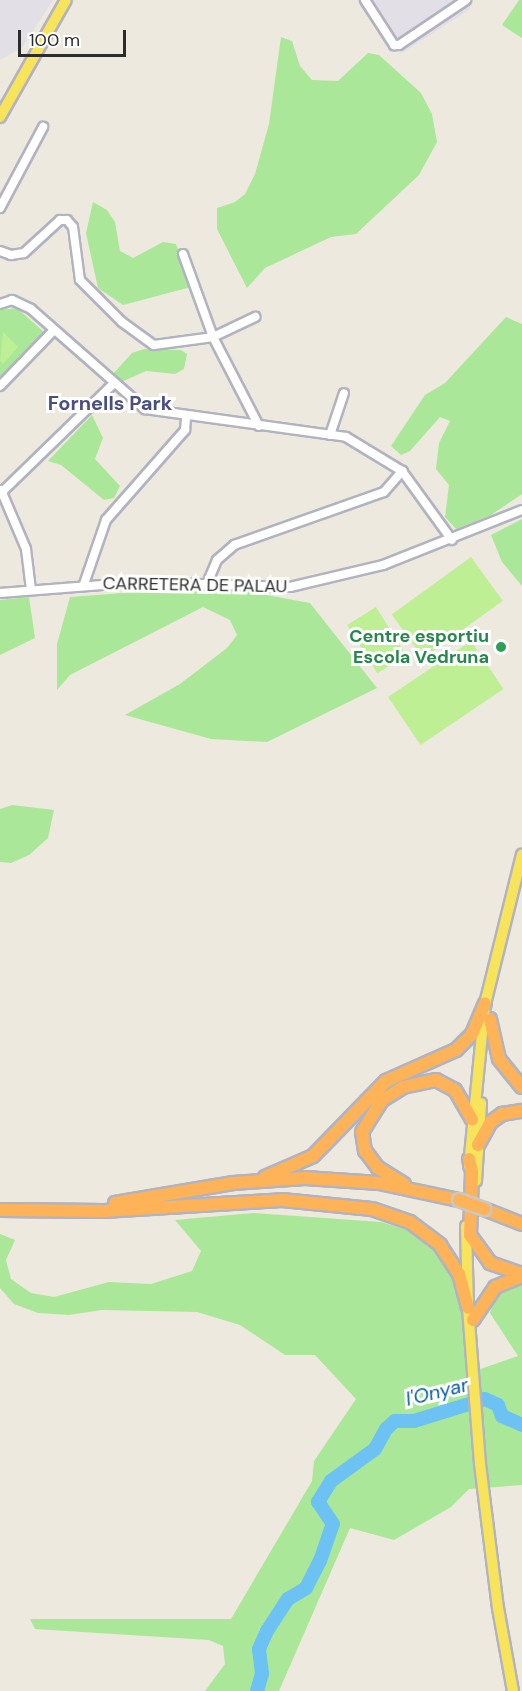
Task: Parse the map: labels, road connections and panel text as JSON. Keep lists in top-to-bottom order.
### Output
{
  "streets": {
    "street": ["CARRETERA DE PALAU"]
  },
  "districts": ["Fornells Park"],
  "water": ["l'Onyar"],
  "places": ["Centre esportiu Escola Vedruna"],
  "scale_bar": "100 m"
}
